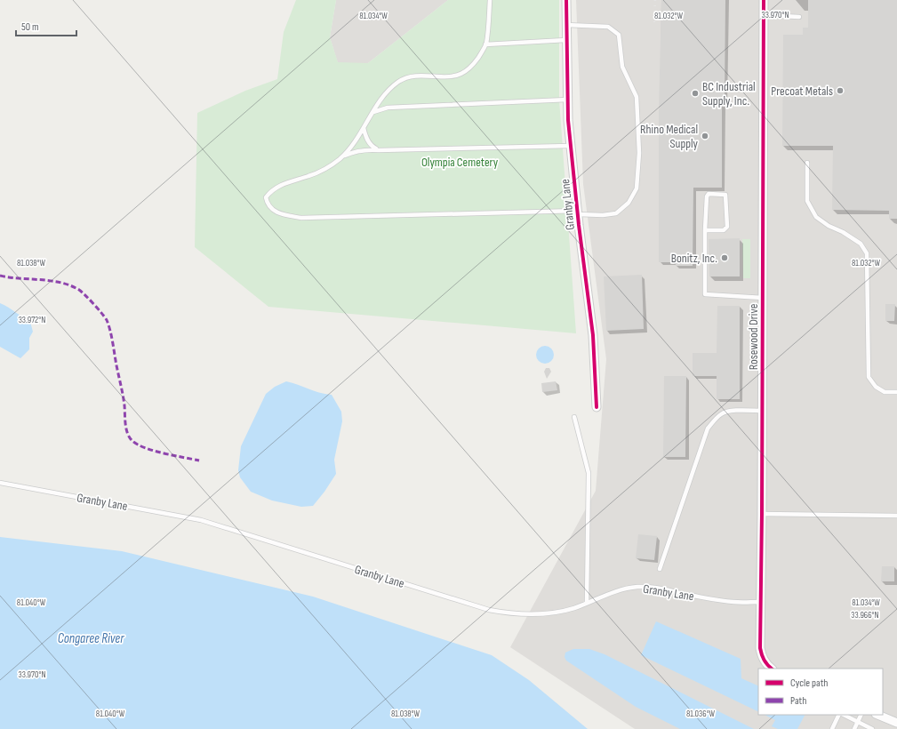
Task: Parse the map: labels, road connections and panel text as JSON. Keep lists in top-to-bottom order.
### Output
{
  "streets": {
    "street": ["Granby Lane", "Rosewood Drive"]
  },
  "crossings": [
    ["Granby Lane", "Rosewood Drive"]
  ],
  "water": ["Congaree River"],
  "parks": ["Olympia Cemetery"],
  "places": [
    "Precoat Metals",
    "BC Industrial Supply, Inc.",
    "Rhino Medical Supply",
    "Bonitz, Inc."
  ],
  "legend": ["Cycle path", "Path"],
  "scale_bar": "50 m",
  "coordinates": [
    "33.970°N",
    "81.034°W",
    "81.032°W",
    "81.038°W",
    "33.972°N",
    "81.040°W",
    "33.966°N",
    "81.036°W"
  ]
}
